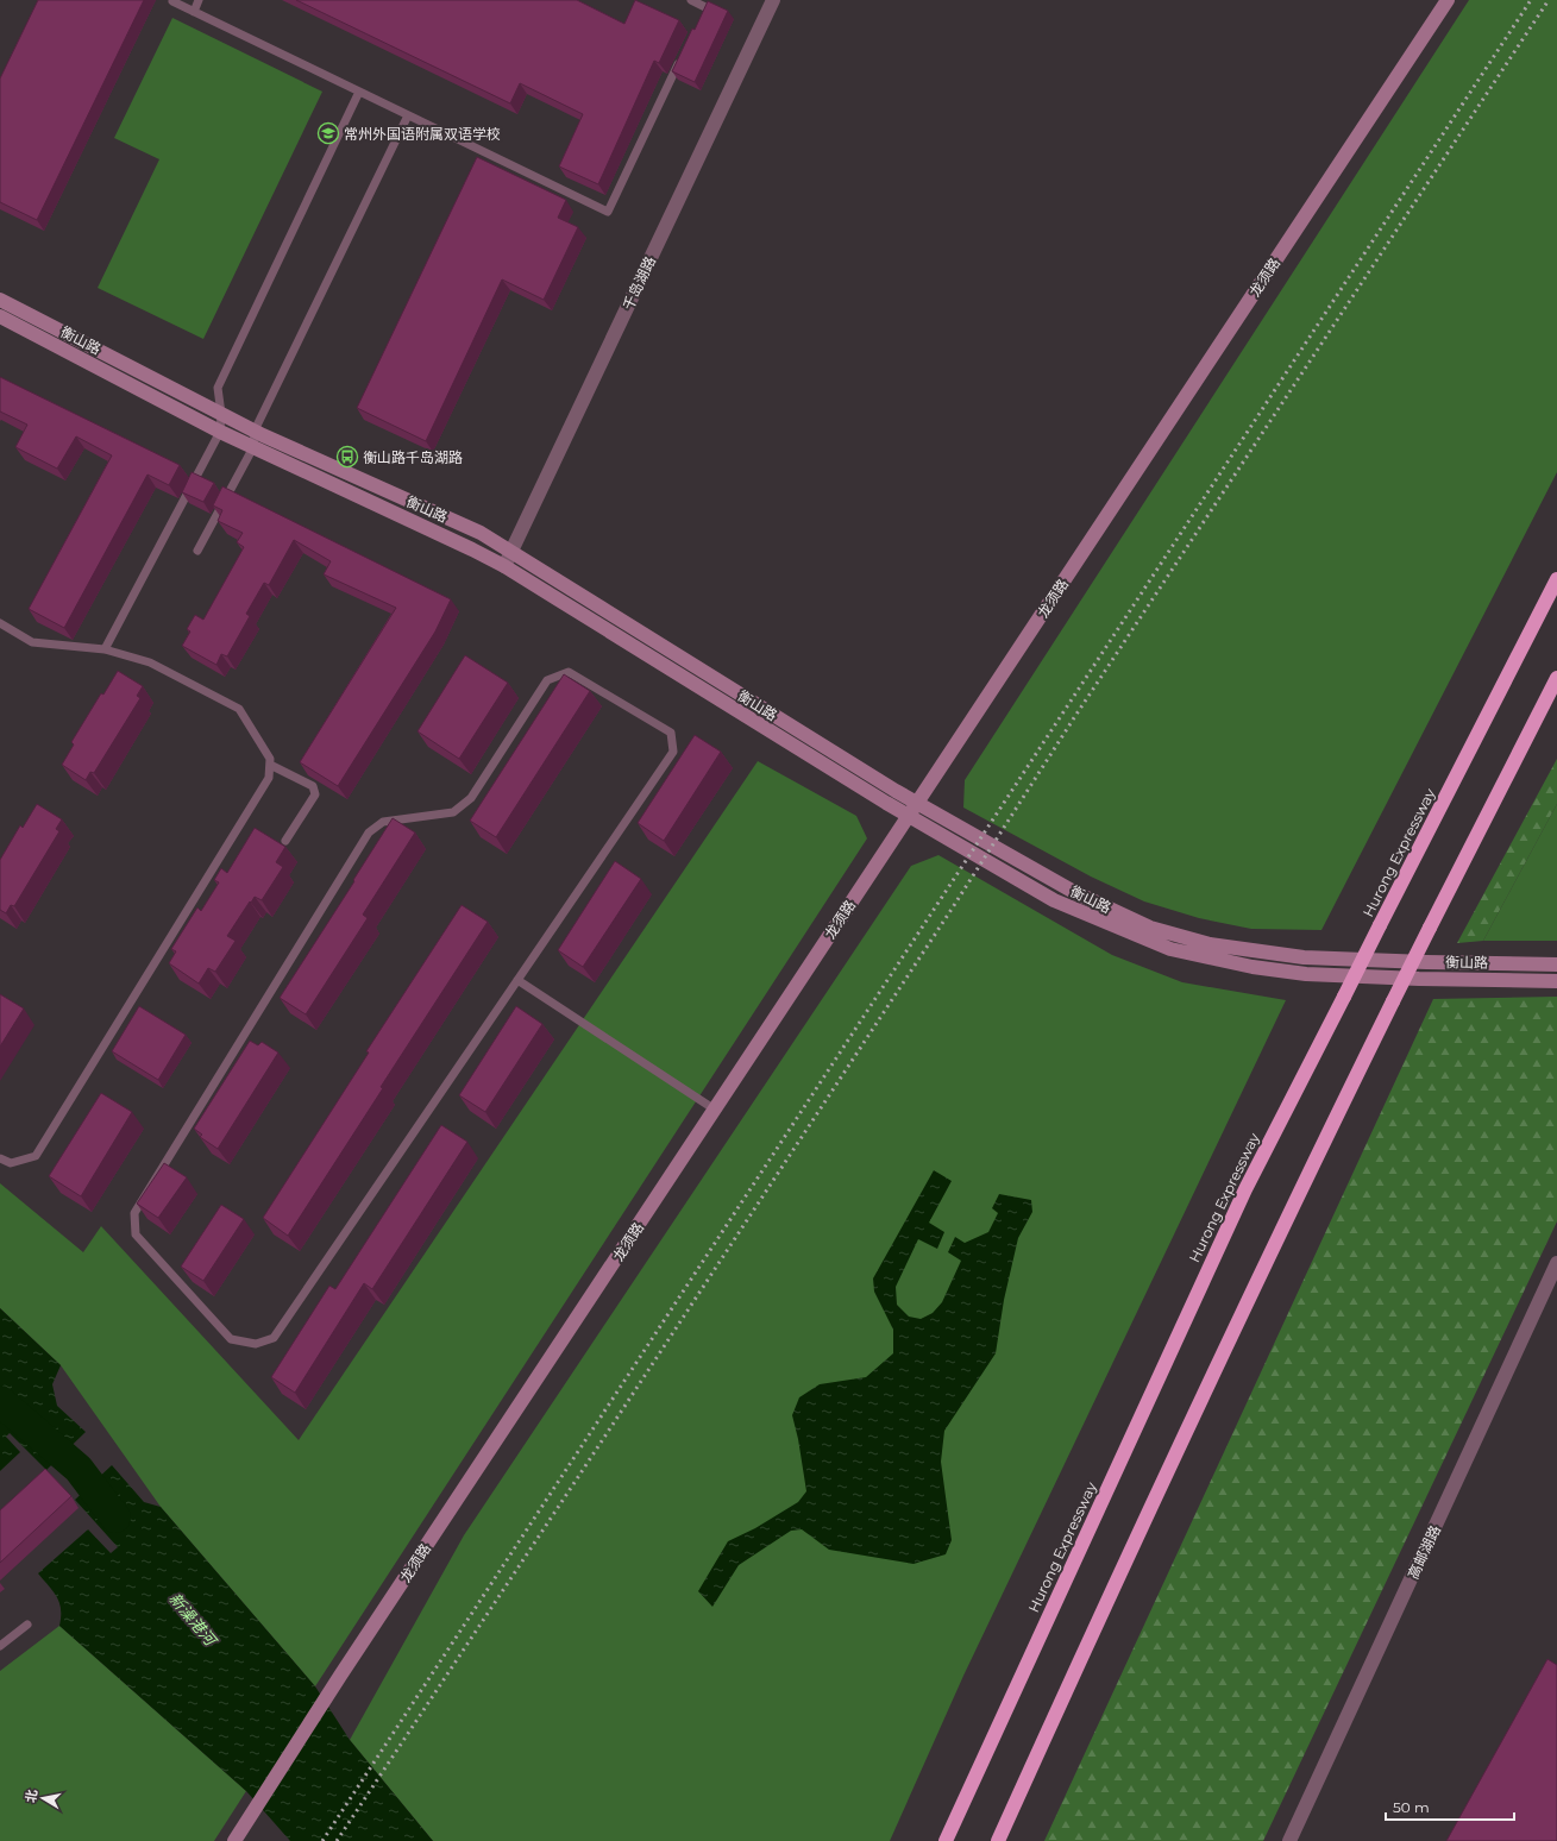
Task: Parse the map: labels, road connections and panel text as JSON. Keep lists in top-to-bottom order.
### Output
{
  "streets": {
    "highway": ["Hurong Expressway"],
    "street": [
      "龙须路",
      "千岛湖路",
      "衡山路",
      "高邮湖路"
    ]
  },
  "crossings": [
    ["龙须路", "衡山路"],
    ["千岛湖路", "衡山路"]
  ],
  "water": ["新澡港河"],
  "places": {
    "school or university": ["常州外国语附属双语学校"],
    "bus stop": ["衡山路千岛湖路"]
  },
  "scale_bar": "50 m",
  "north": "left"
}
